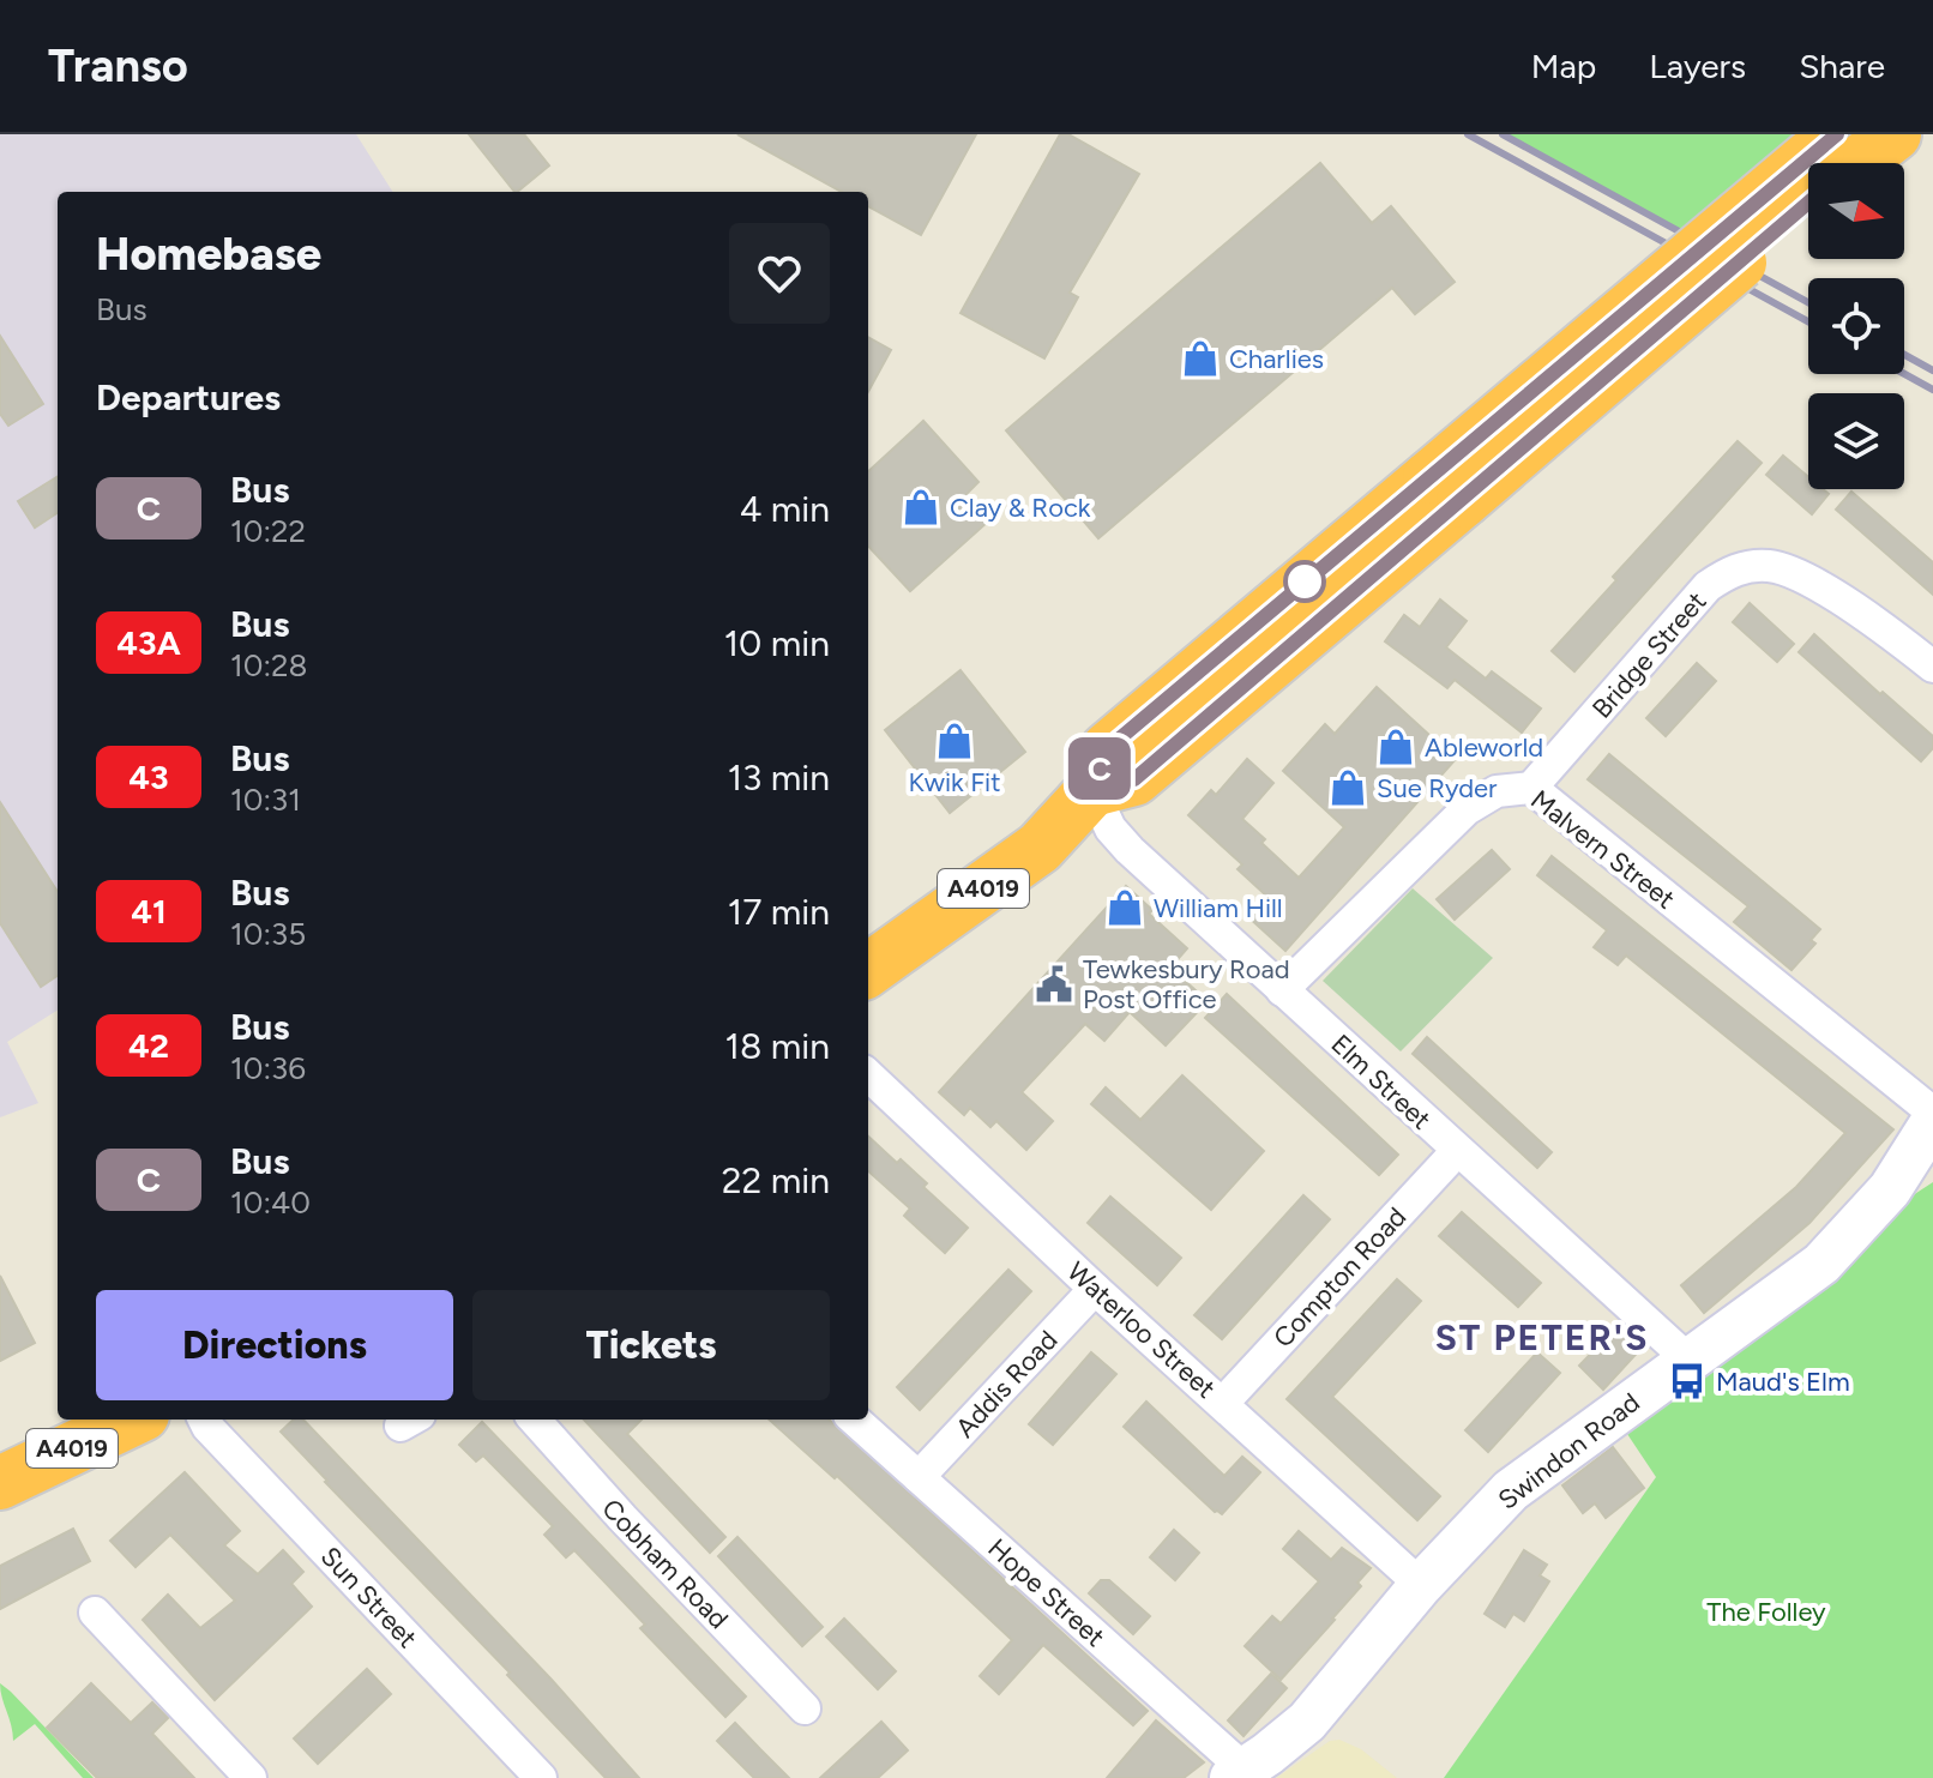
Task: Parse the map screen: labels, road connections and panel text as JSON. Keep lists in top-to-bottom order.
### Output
{
  "streets": {
    "highway": ["A4019"],
    "street": [
      "Bridge Street",
      "Malvern Street",
      "Elm Street",
      "Compton Road",
      "Waterloo Street",
      "Addis Road",
      "Swindon Road",
      "Cobham Road",
      "Hope Street",
      "Sun Street"
    ]
  },
  "crossings": [
    ["Bridge Street", "Malvern Street"],
    ["Malvern Street", "Elm Street"],
    ["A4019", "Elm Street"],
    ["Elm Street", "Compton Road"],
    ["Elm Street", "Swindon Road"],
    ["Compton Road", "Waterloo Street"],
    ["Waterloo Street", "Addis Road"],
    ["Waterloo Street", "Swindon Road"],
    ["Addis Road", "Hope Street"],
    ["Swindon Road", "Hope Street"]
  ],
  "districts": ["ST PETER'S"],
  "parks": ["The Folley"],
  "places": {
    "shop": [
      "Charlies",
      "Clay & Rock",
      "Kwik Fit",
      "Ableworld",
      "Sue Ryder",
      "William Hill"
    ],
    "public building": ["Tewkesbury Road Post Office"],
    "bus stop": ["Maud's Elm"]
  },
  "lines": ["bus line C"],
  "north": "right",
  "page": {
    "header": "Transo",
    "nav": ["Map", "Layers", "Share"],
    "on_map": "C",
    "heading": [
      ["Homebase", "Bus"],
      "Departures"
    ],
    "list": [
      {
        "mark": "C",
        "name": "Bus",
        "note": "10:22",
        "value": "4 min"
      },
      {
        "mark": "43A",
        "name": "Bus",
        "note": "10:28",
        "value": "10 min"
      },
      {
        "mark": "43",
        "name": "Bus",
        "note": "10:31",
        "value": "13 min"
      },
      {
        "mark": "41",
        "name": "Bus",
        "note": "10:35",
        "value": "17 min"
      },
      {
        "mark": "42",
        "name": "Bus",
        "note": "10:36",
        "value": "18 min"
      },
      {
        "mark": "C",
        "name": "Bus",
        "note": "10:40",
        "value": "22 min"
      }
    ],
    "buttons": ["Directions", "Tickets"]
  }
}
